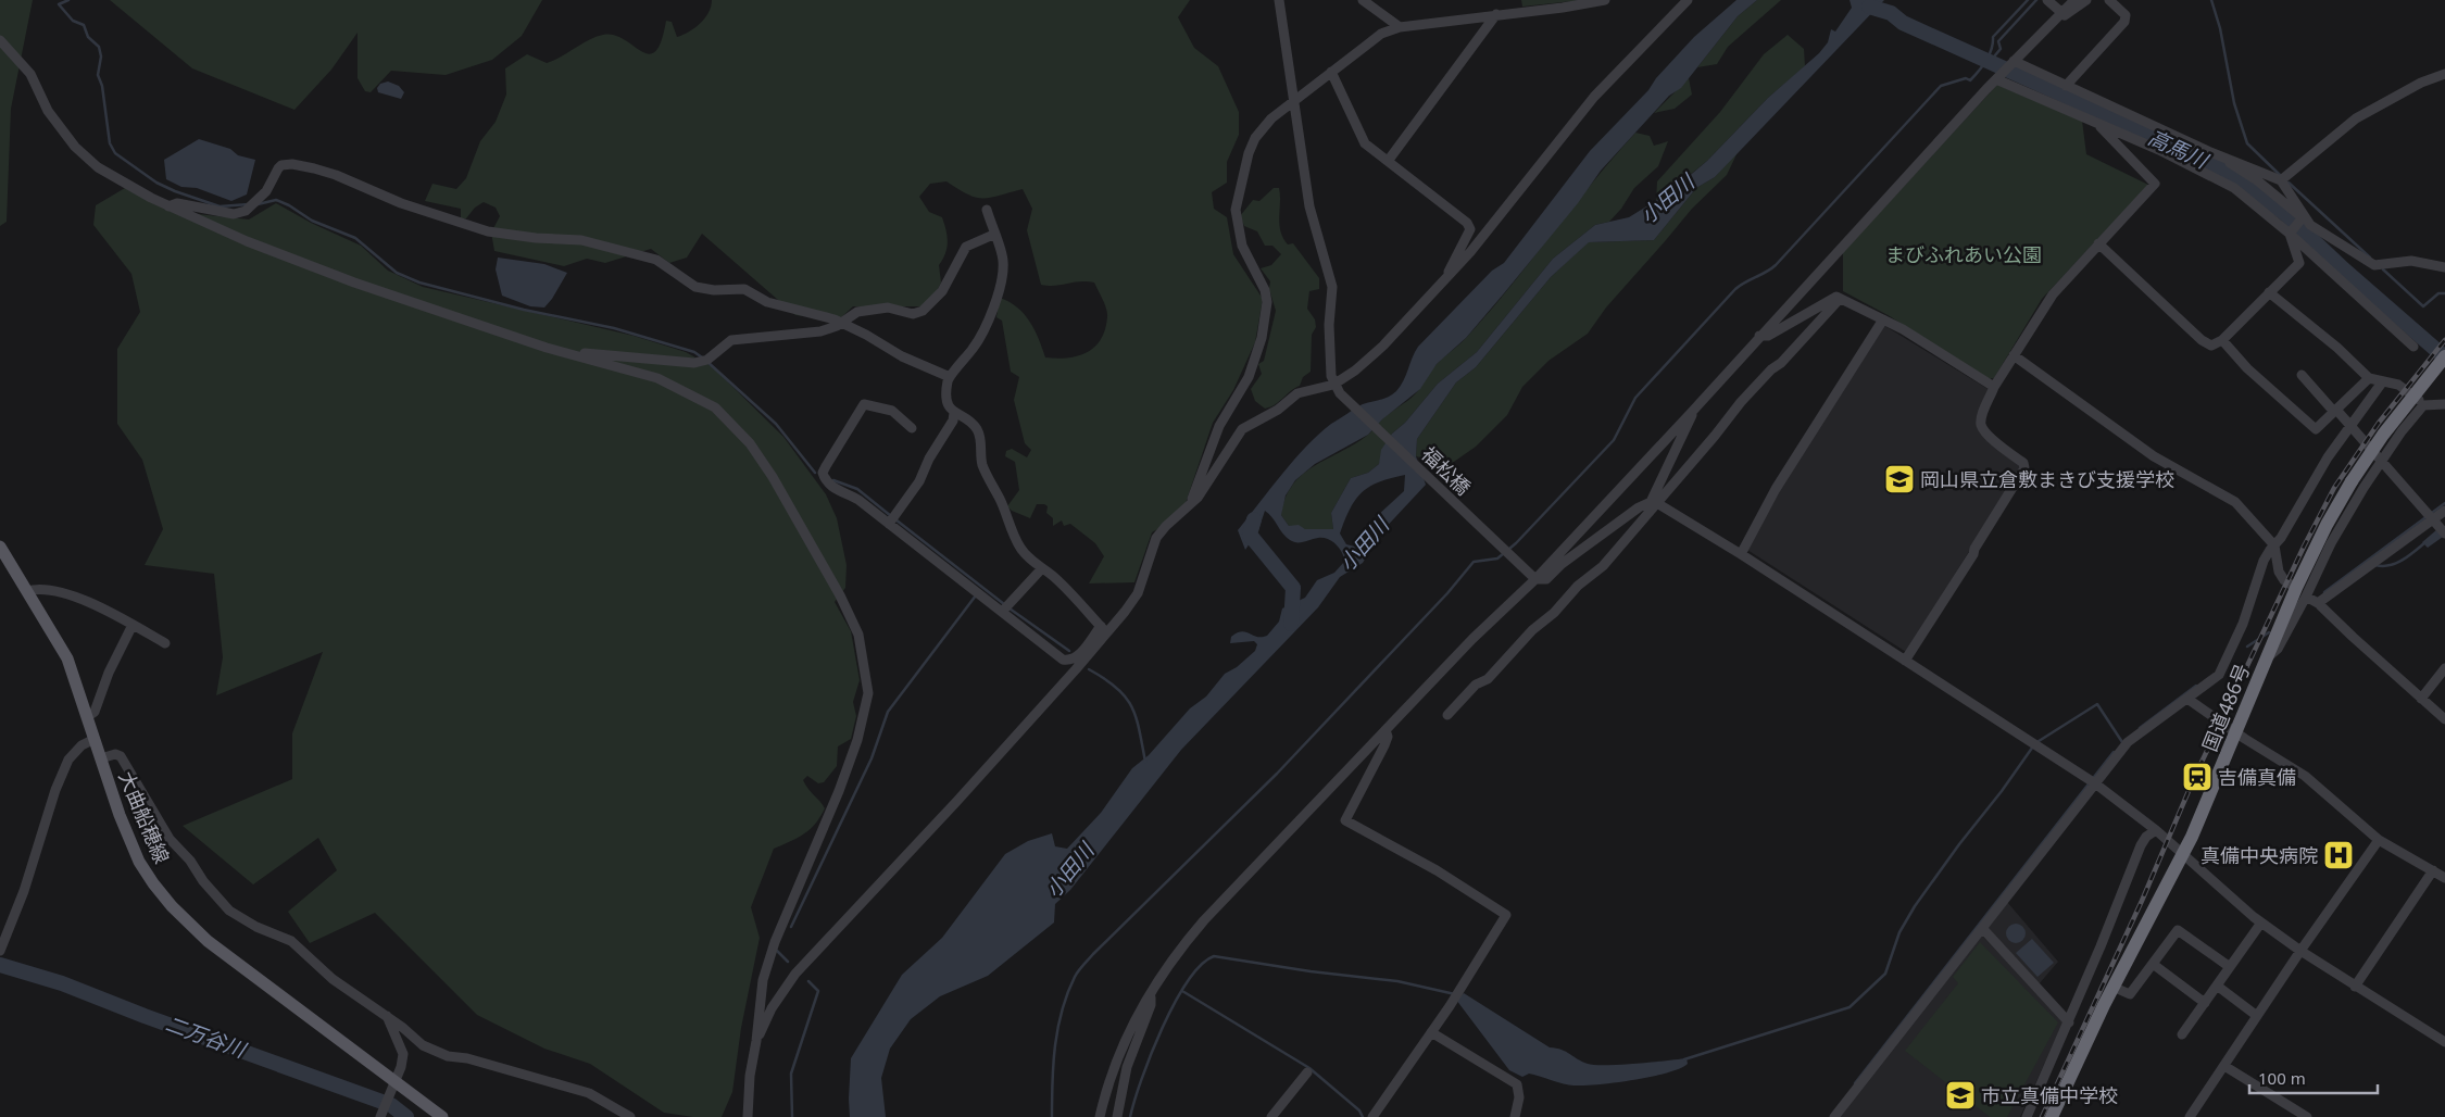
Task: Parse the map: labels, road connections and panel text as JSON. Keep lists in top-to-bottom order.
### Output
{
  "streets": {
    "highway": ["国道486号"],
    "main road": ["大曲船穂線"],
    "street": ["福松橋"]
  },
  "water": ["高馬川", "小田川", "二万谷川"],
  "parks": ["まびふれあい公園"],
  "places": {
    "school or university": ["岡山県立倉敷まきび支援学校", "市立真備中学校"],
    "station": ["吉備真備"],
    "hospital": ["真備中央病院"]
  },
  "scale_bar": "100 m"
}
